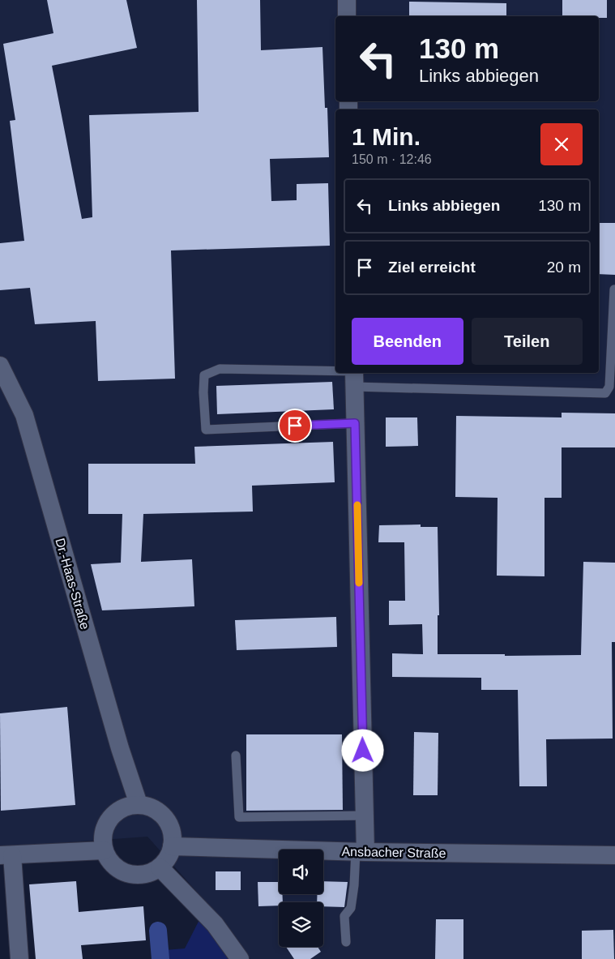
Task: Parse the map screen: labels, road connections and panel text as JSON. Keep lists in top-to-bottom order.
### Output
{
  "streets": {
    "street": ["Dr.-Haas-Straße", "Ansbacher Straße"]
  },
  "crossings": [
    ["Dr.-Haas-Straße", "Ansbacher Straße"]
  ],
  "page": {
    "turn": ["130 m", "Links abbiegen"],
    "heading": ["1 Min.", "150 m · 12:46"],
    "list": [
      {
        "name": "Links abbiegen",
        "value": "130 m"
      },
      {
        "name": "Ziel erreicht",
        "value": "20 m"
      }
    ],
    "buttons": ["Beenden", "Teilen"]
  }
}
